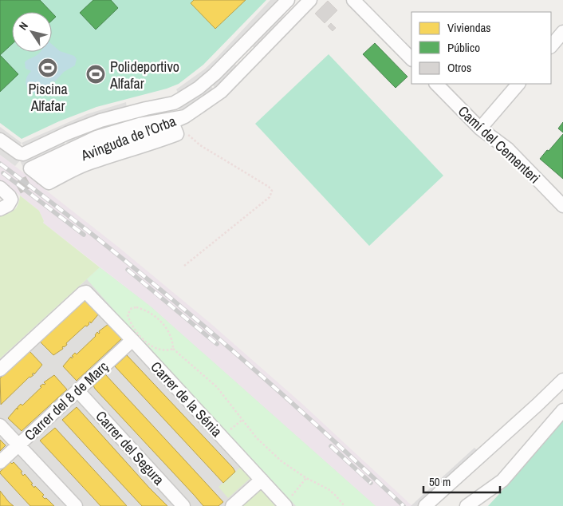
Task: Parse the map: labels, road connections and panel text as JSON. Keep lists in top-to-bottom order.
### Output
{
  "streets": {
    "street": [
      "Avinguda de l'Orba",
      "Camí del Cementeri",
      "Carrer de la Sénia",
      "Carrer del 8 de Març",
      "Carrer del Segura"
    ]
  },
  "crossings": [
    ["Carrer de la Sénia", "Carrer del 8 de Març"],
    ["Carrer del 8 de Març", "Carrer del Segura"]
  ],
  "places": {
    "sports": ["Piscina Alfafar", "Polideportivo Alfafar"]
  },
  "legend": ["Viviendas", "Público", "Otros"],
  "scale_bar": "50 m",
  "north": "top left"
}
